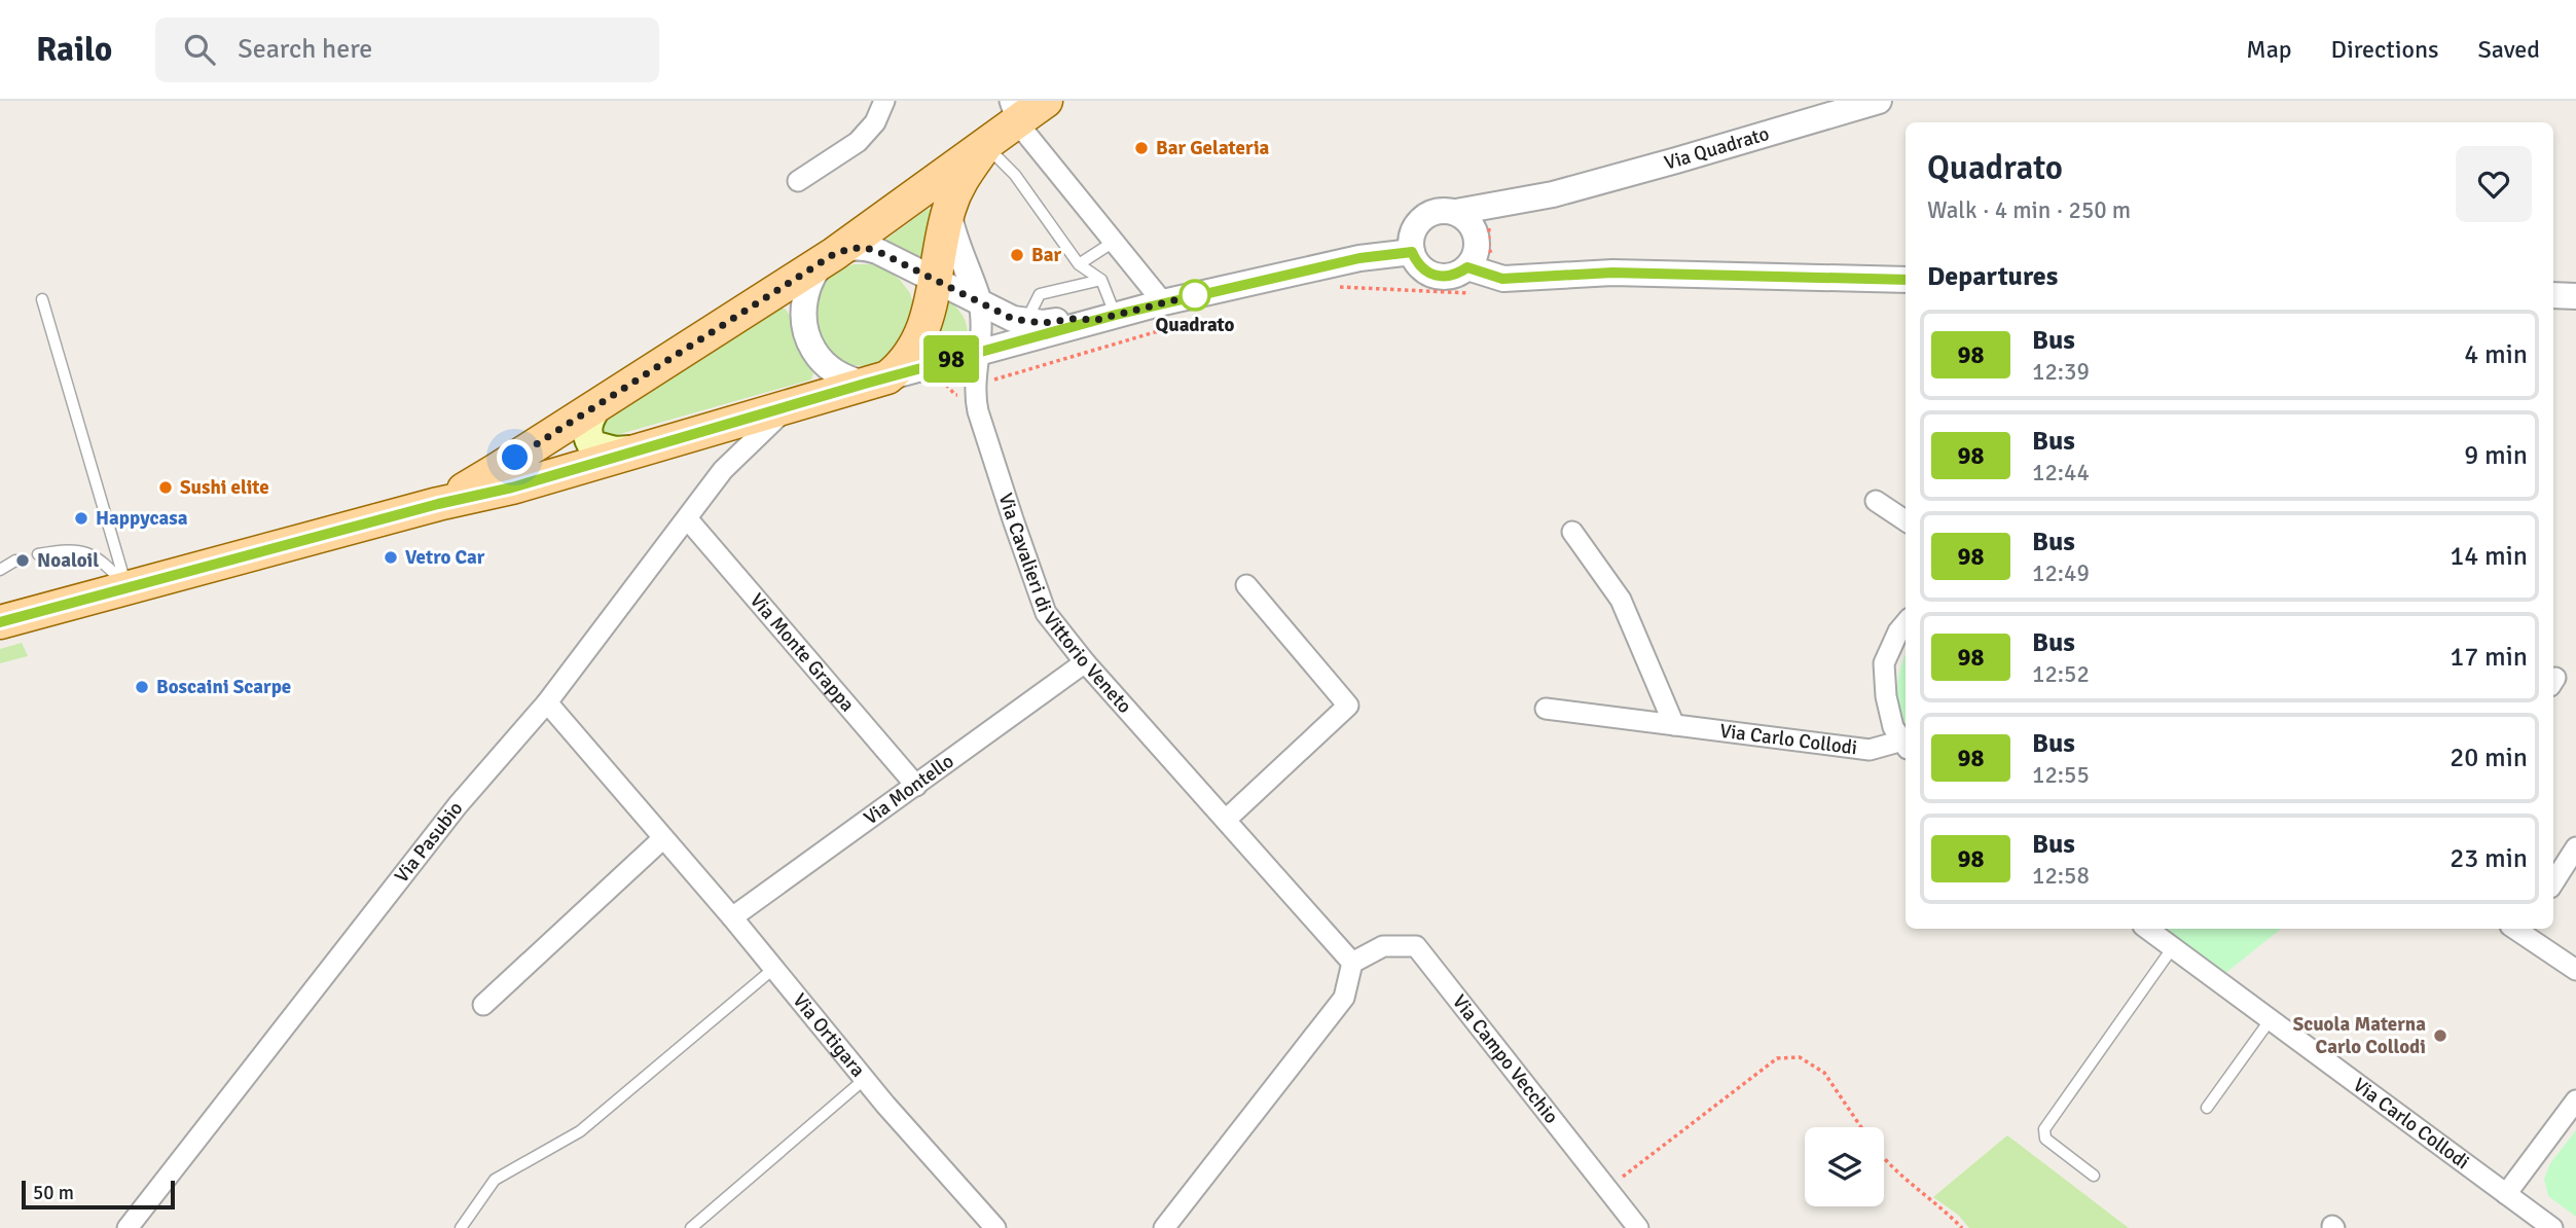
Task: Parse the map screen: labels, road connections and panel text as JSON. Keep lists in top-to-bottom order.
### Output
{
  "streets": {
    "street": [
      "Via Quadrato",
      "Via Cavalieri di Vittorio Veneto",
      "Via Monte Grappa",
      "Via Carlo Collodi",
      "Via Montello",
      "Via Pasubio",
      "Via Ortigara",
      "Via Campo Vecchio"
    ]
  },
  "crossings": [
    ["Via Cavalieri di Vittorio Veneto", "Via Montello"],
    ["Via Cavalieri di Vittorio Veneto", "Via Campo Vecchio"],
    ["Via Monte Grappa", "Via Montello"],
    ["Via Monte Grappa", "Via Pasubio"],
    ["Via Montello", "Via Ortigara"],
    ["Via Pasubio", "Via Ortigara"]
  ],
  "places": [
    "Bar Gelateria",
    "Bar",
    "Quadrato",
    "Sushi elite",
    "Happycasa",
    "Vetro Car",
    "Noaloil",
    "Boscaini Scarpe",
    "Scuola Materna Carlo Collodi"
  ],
  "lines": ["bus line 98"],
  "scale_bar": "50 m",
  "page": {
    "header": "Railo",
    "search": "Search here",
    "nav": ["Map", "Directions", "Saved"],
    "on_map": "98",
    "heading": [
      ["Quadrato", "Walk · 4 min · 250 m"],
      "Departures"
    ],
    "list": [
      {
        "mark": "98",
        "name": "Bus",
        "note": "12:39",
        "value": "4 min"
      },
      {
        "mark": "98",
        "name": "Bus",
        "note": "12:44",
        "value": "9 min"
      },
      {
        "mark": "98",
        "name": "Bus",
        "note": "12:49",
        "value": "14 min"
      },
      {
        "mark": "98",
        "name": "Bus",
        "note": "12:52",
        "value": "17 min"
      },
      {
        "mark": "98",
        "name": "Bus",
        "note": "12:55",
        "value": "20 min"
      },
      {
        "mark": "98",
        "name": "Bus",
        "note": "12:58",
        "value": "23 min"
      }
    ],
    "scale": "50 m"
  }
}
